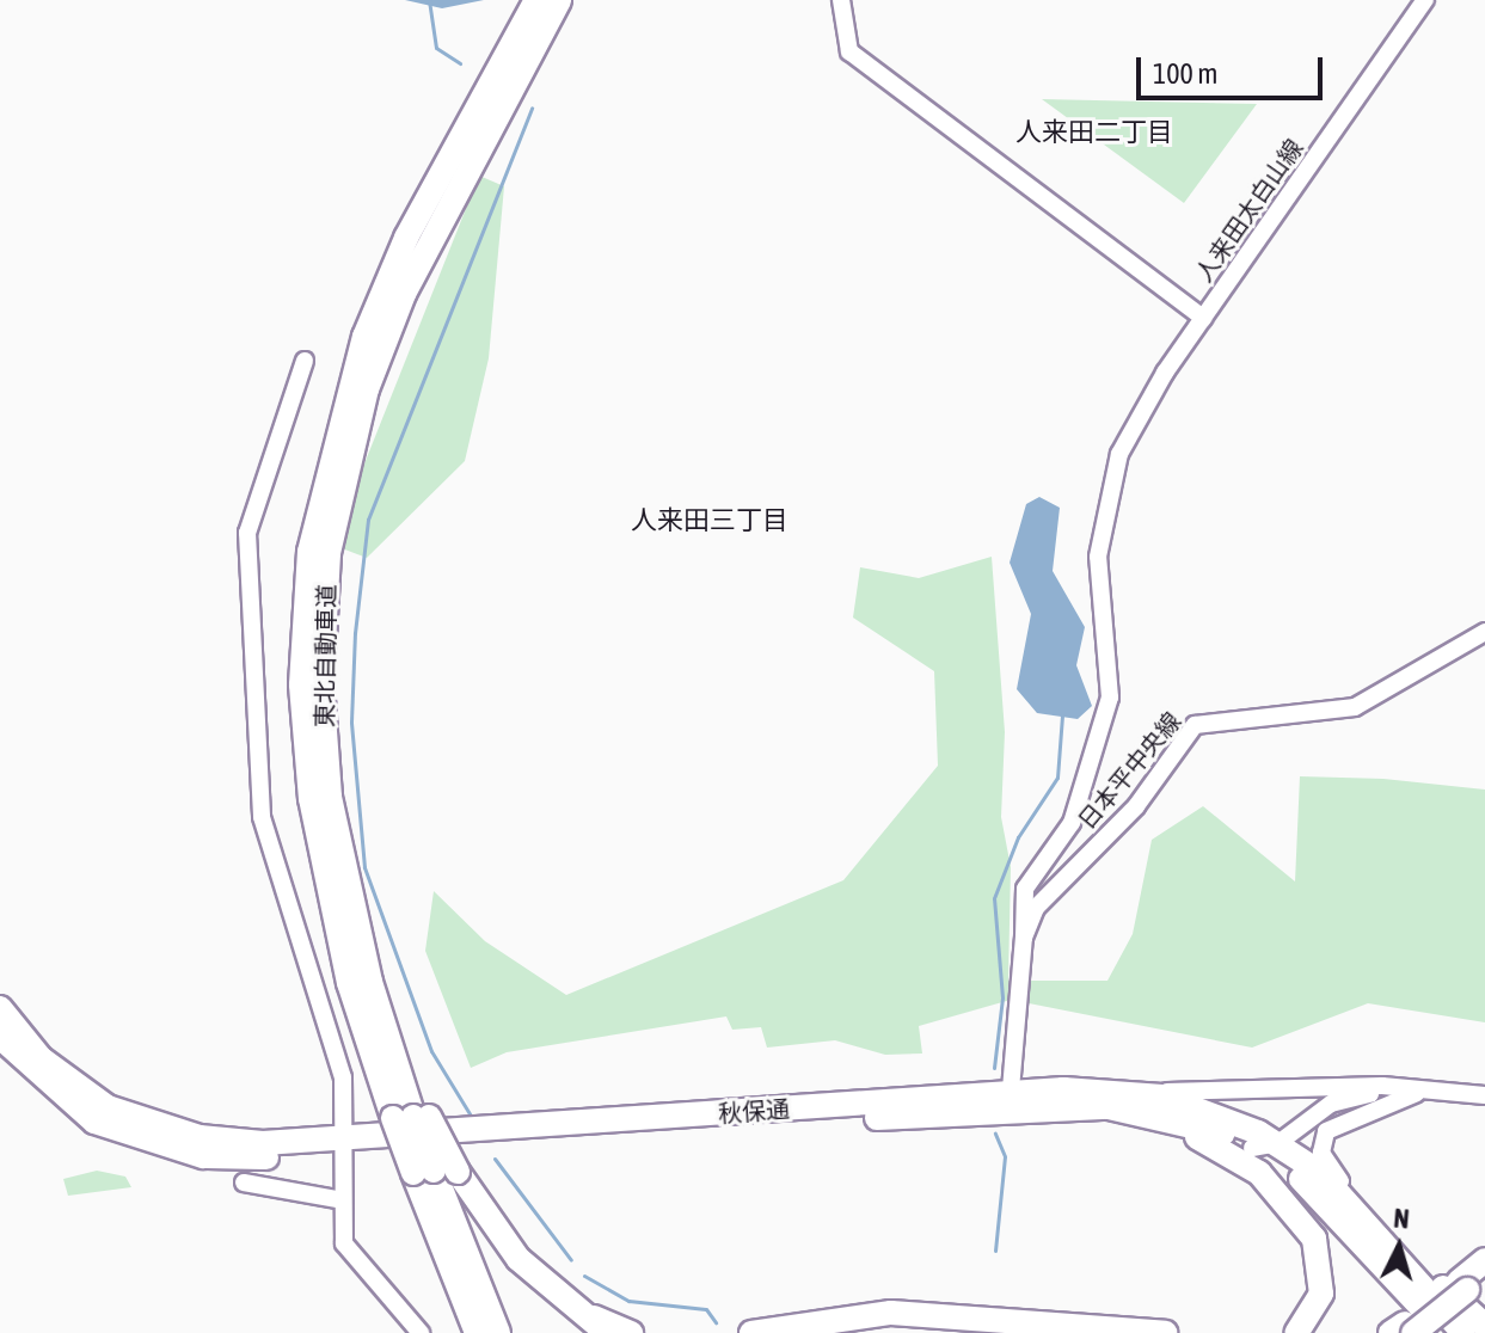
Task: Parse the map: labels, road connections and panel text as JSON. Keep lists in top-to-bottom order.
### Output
{
  "streets": {
    "highway": ["東北自動車道", "秋保通"],
    "street": ["人来田太白山線", "日本平中央線"]
  },
  "crossings": [
    ["人来田太白山線", "日本平中央線"],
    ["日本平中央線", "秋保通"]
  ],
  "districts": ["人来田二丁目", "人来田三丁目"],
  "scale_bar": "100 m",
  "north": "top"
}
